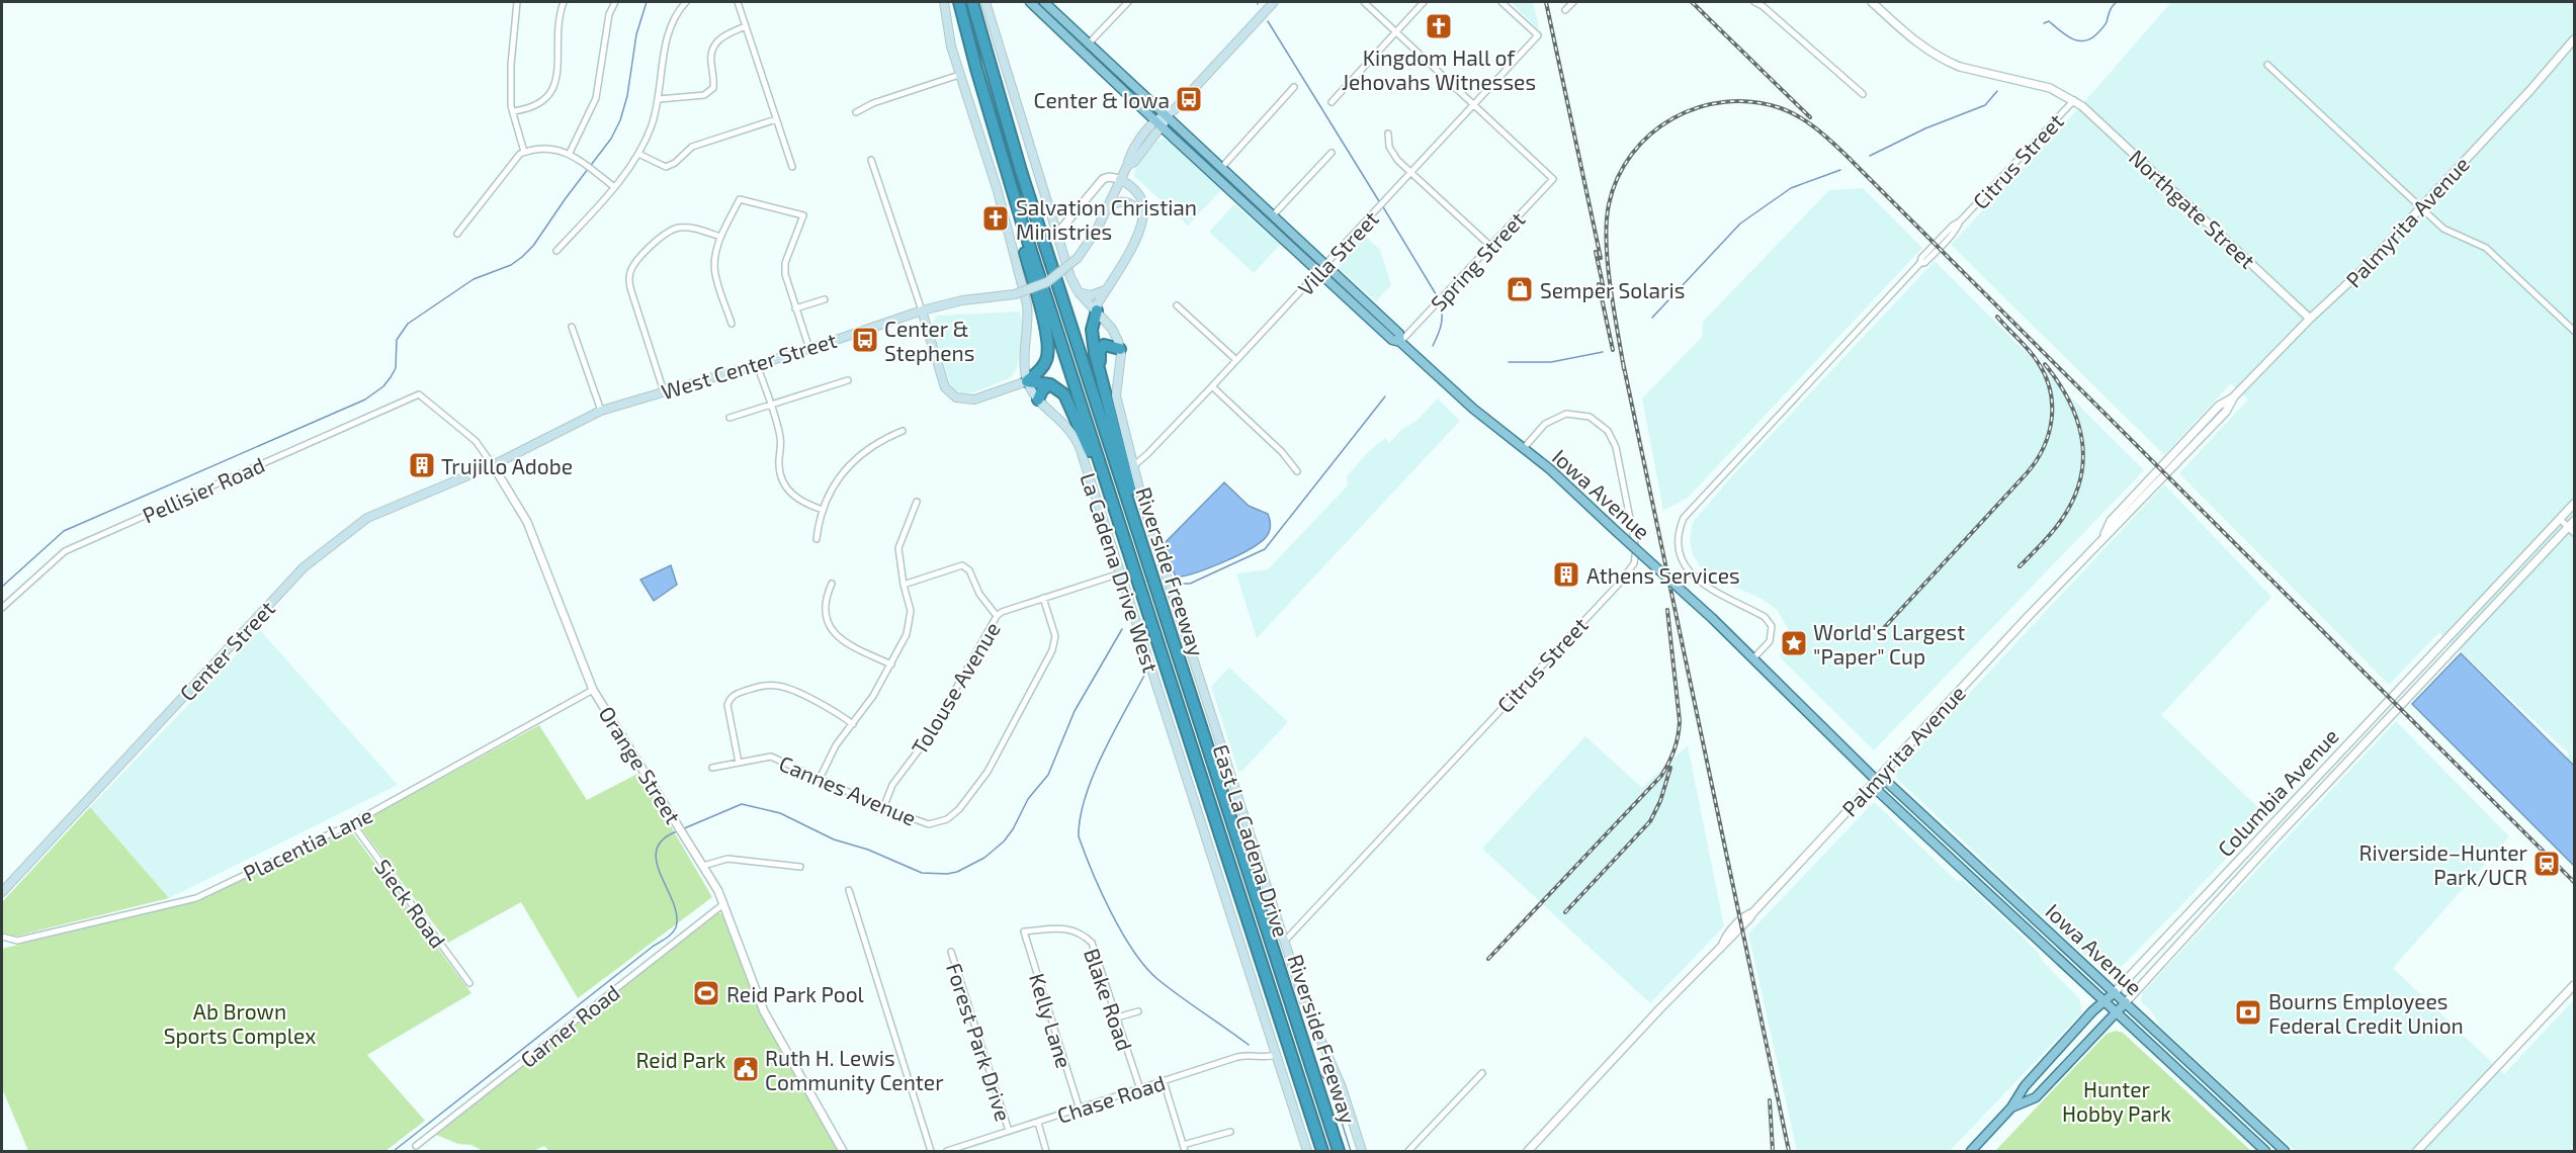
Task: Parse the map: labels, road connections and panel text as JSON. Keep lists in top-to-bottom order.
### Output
{
  "streets": {
    "highway": ["Riverside Freeway"],
    "main road": [
      "West Center Street",
      "Iowa Avenue",
      "La Cadena Drive West",
      "Center Street",
      "Columbia Avenue",
      "East La Cadena Drive"
    ],
    "street": [
      "Citrus Street",
      "Northgate Street",
      "Palmyrita Avenue",
      "Villa Street",
      "Spring Street",
      "Pellisier Road",
      "Tolouse Avenue",
      "Orange Street",
      "Cannes Avenue",
      "Placentia Lane",
      "Sieck Road",
      "Blake Road",
      "Kelly Lane",
      "Garner Road",
      "Forest Park Drive",
      "Chase Road"
    ]
  },
  "crossings": [
    ["Citrus Street", "Northgate Street"],
    ["Citrus Street", "Iowa Avenue"],
    ["Citrus Street", "East La Cadena Drive"],
    ["Northgate Street", "Palmyrita Avenue"],
    ["Palmyrita Avenue", "Iowa Avenue"],
    ["Villa Street", "Spring Street"],
    ["Villa Street", "Iowa Avenue"],
    ["Villa Street", "East La Cadena Drive"],
    ["Spring Street", "Iowa Avenue"],
    ["West Center Street", "Center Street"],
    ["West Center Street", "Orange Street"],
    ["Pellisier Road", "Orange Street"],
    ["Iowa Avenue", "Columbia Avenue"],
    ["La Cadena Drive West", "Tolouse Avenue"],
    ["La Cadena Drive West", "Chase Road"],
    ["Center Street", "Orange Street"],
    ["Tolouse Avenue", "Cannes Avenue"],
    ["Orange Street", "Placentia Lane"],
    ["Orange Street", "Garner Road"],
    ["Placentia Lane", "Sieck Road"],
    ["Blake Road", "Kelly Lane"],
    ["Blake Road", "Chase Road"],
    ["Kelly Lane", "Chase Road"],
    ["Forest Park Drive", "Chase Road"]
  ],
  "parks": ["Ab Brown Sports Complex", "Reid Park", "Hunter Hobby Park"],
  "places": {
    "church": ["Kingdom Hall of Jehovahs Witnesses", "Salvation Christian Ministries"],
    "bus stop": ["Center & Iowa", "Center & Stephens"],
    "shop": ["Semper Solaris"],
    "building": ["Trujillo Adobe", "Athens Services"],
    "place": ["World's Largest \"Paper\" Cup"],
    "station": ["Riverside–Hunter Park/UCR"],
    "sports": ["Reid Park Pool"],
    "bank": ["Bourns Employees Federal Credit Union"],
    "public building": ["Ruth H. Lewis Community Center"]
  }
}
